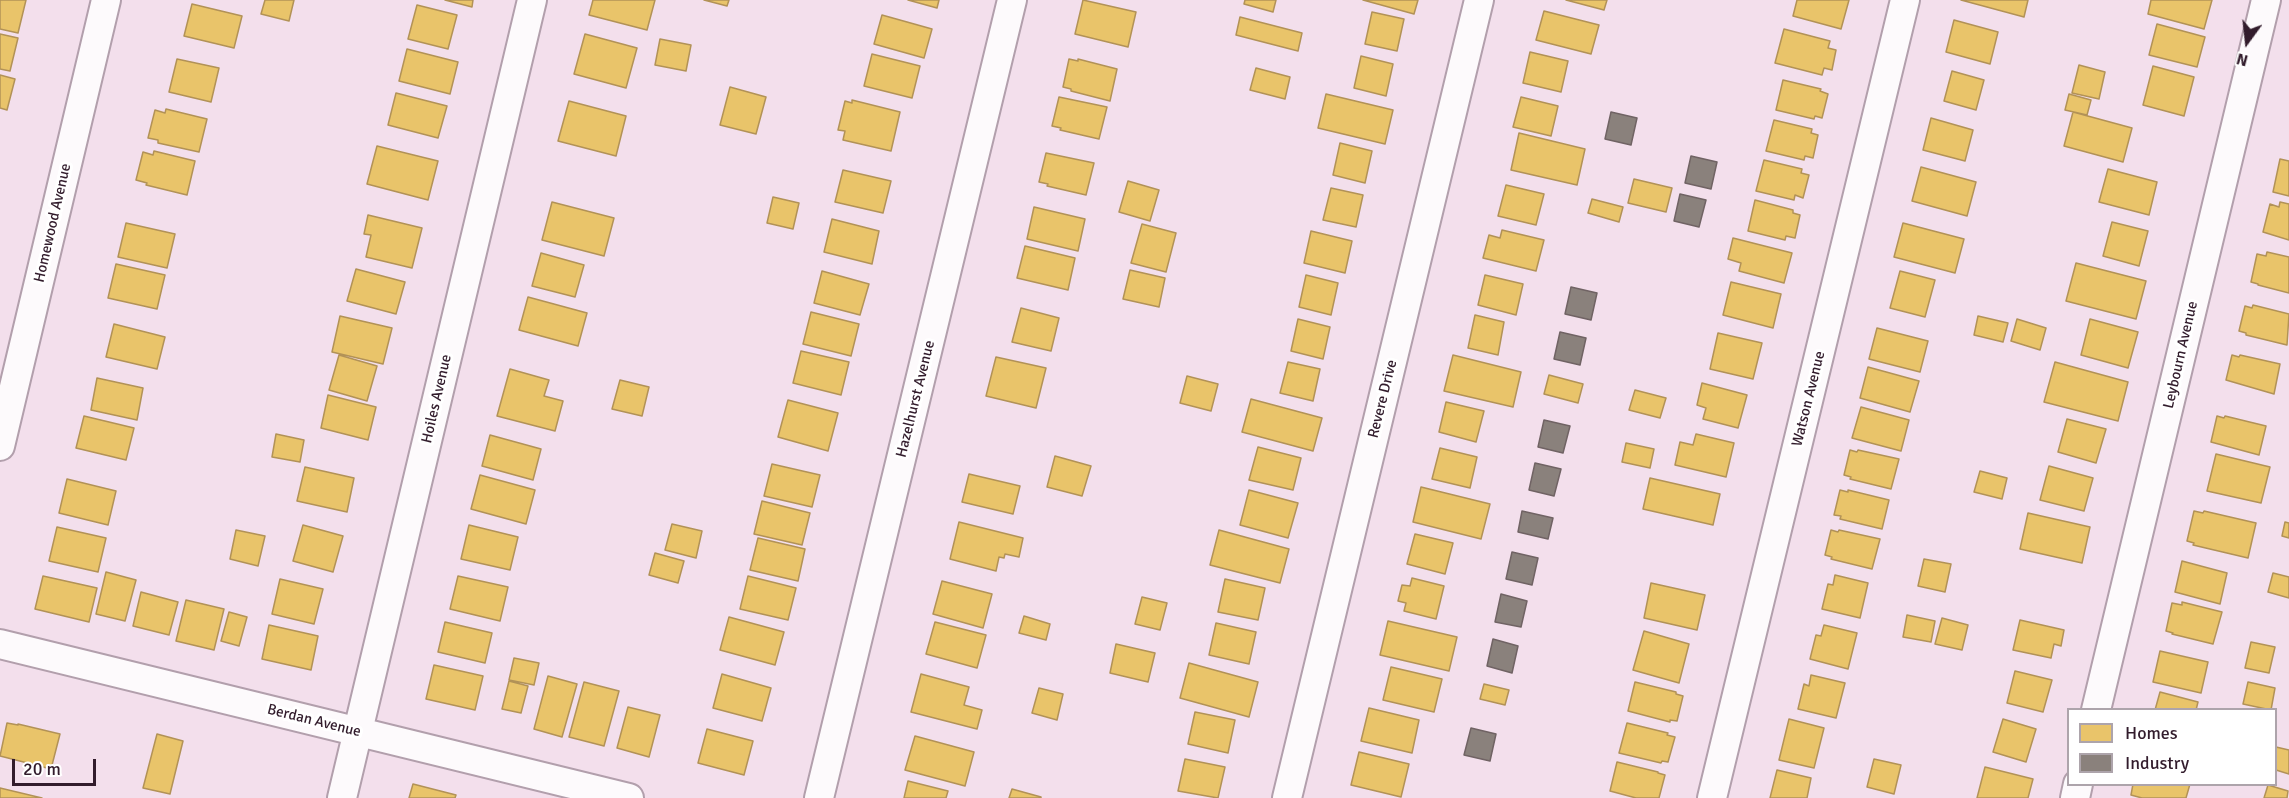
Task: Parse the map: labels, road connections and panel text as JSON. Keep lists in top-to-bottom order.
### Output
{
  "streets": {
    "street": [
      "Homewood Avenue",
      "Leybourn Avenue",
      "Hoiles Avenue",
      "Hazelhurst Avenue",
      "Revere Drive",
      "Watson Avenue",
      "Berdan Avenue"
    ]
  },
  "crossings": [
    ["Hoiles Avenue", "Berdan Avenue"]
  ],
  "legend": ["Homes", "Industry"],
  "scale_bar": "20 m",
  "north": "bottom"
}
